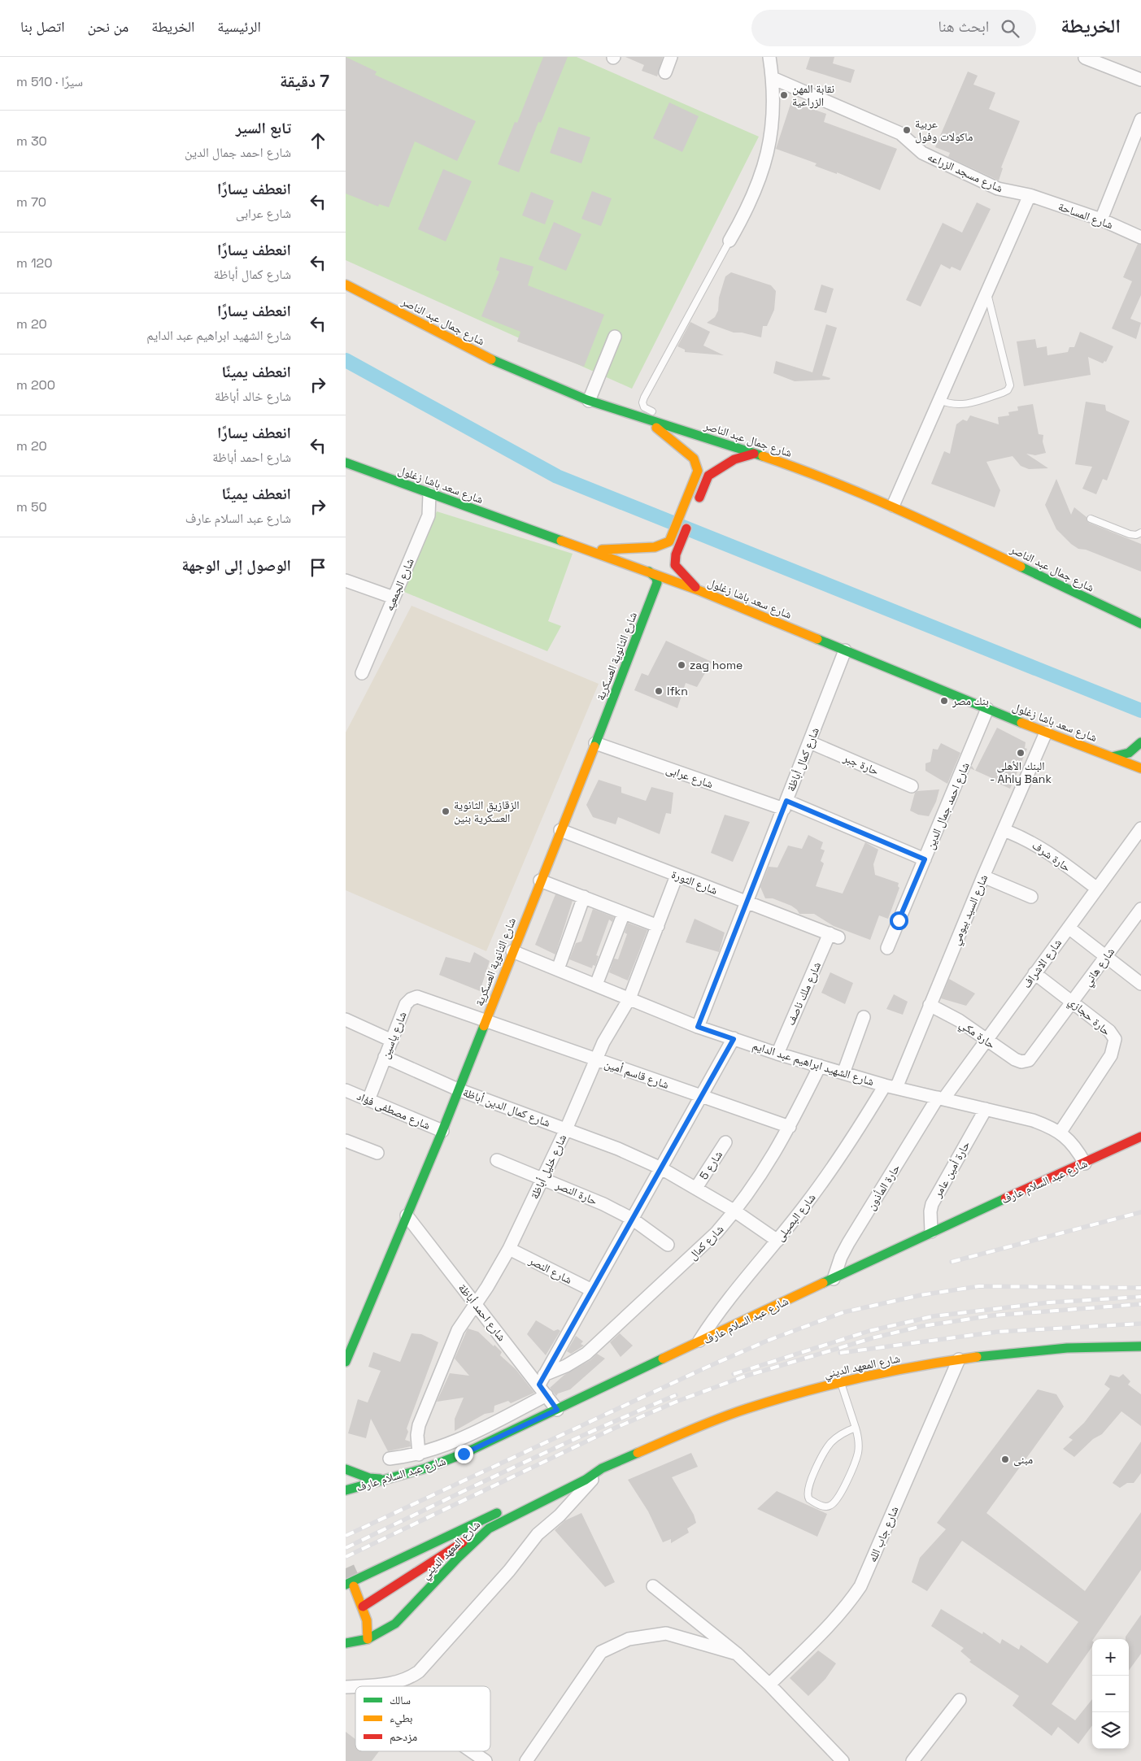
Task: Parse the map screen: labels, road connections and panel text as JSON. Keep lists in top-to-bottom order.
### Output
{
  "streets": {
    "main road": [
      "شارع جمال عبد الناصر",
      "شارع سعد باشا زغلول",
      "شارع الثانوية العسكرية",
      "شارع عبد السلام عارف",
      "شارع المعهد الديني"
    ],
    "street": [
      "شارع مسجد الزراعه",
      "شارع المساحة",
      "شارع الجمعيه",
      "شارع كمال أباظة",
      "حارة جبر",
      "شارع عرابى",
      "شارع احمد جمال الدين",
      "حارة شرف",
      "شارع الثورة",
      "شارع السيد بيومي",
      "شارع الاشراف",
      "شارع هاني",
      "شارع ملك ناصف",
      "حارة حجازي",
      "حارة مكي",
      "شارع ياسين",
      "شارع الشهيد ابراهيم عبد الدايم",
      "شارع قاسم أمين",
      "شارع كمال الدين أباظة",
      "شارع مصطفى فؤاد",
      "شارع 5",
      "شارع خليل أباظة",
      "حارة أمين عامر",
      "حارة المأذون",
      "حارة النصر",
      "شارع البصيلى",
      "شارع كمال",
      "شارع النصر",
      "شارع احمد أباظة",
      "شارع جاب الله"
    ]
  },
  "crossings": [
    ["شارع مسجد الزراعه", "شارع المساحة"],
    ["شارع سعد باشا زغلول", "شارع الجمعيه"],
    ["شارع سعد باشا زغلول", "شارع الثانوية العسكرية"],
    ["شارع سعد باشا زغلول", "شارع كمال أباظة"],
    ["شارع سعد باشا زغلول", "شارع احمد جمال الدين"],
    ["شارع سعد باشا زغلول", "شارع السيد بيومي"],
    ["شارع الثانوية العسكرية", "شارع عرابى"],
    ["شارع الثانوية العسكرية", "شارع الثورة"],
    ["شارع الثانوية العسكرية", "شارع ياسين"],
    ["شارع الثانوية العسكرية", "شارع الشهيد ابراهيم عبد الدايم"],
    ["شارع الثانوية العسكرية", "شارع قاسم أمين"],
    ["شارع الثانوية العسكرية", "شارع كمال الدين أباظة"],
    ["شارع الثانوية العسكرية", "شارع مصطفى فؤاد"],
    ["شارع الثانوية العسكرية", "شارع احمد أباظة"],
    ["شارع كمال أباظة", "حارة جبر"],
    ["شارع كمال أباظة", "شارع عرابى"],
    ["شارع كمال أباظة", "شارع الثورة"],
    ["شارع كمال أباظة", "شارع الشهيد ابراهيم عبد الدايم"],
    ["شارع عرابى", "شارع احمد جمال الدين"],
    ["حارة شرف", "شارع السيد بيومي"],
    ["حارة شرف", "شارع الاشراف"],
    ["شارع الثورة", "شارع ملك ناصف"],
    ["شارع الثورة", "شارع خليل أباظة"],
    ["شارع السيد بيومي", "حارة مكي"],
    ["شارع السيد بيومي", "شارع الشهيد ابراهيم عبد الدايم"],
    ["شارع السيد بيومي", "شارع البصيلى"],
    ["شارع الاشراف", "حارة حجازي"],
    ["شارع الاشراف", "حارة مكي"],
    ["شارع الاشراف", "شارع الشهيد ابراهيم عبد الدايم"],
    ["شارع الاشراف", "حارة المأذون"],
    ["شارع هاني", "حارة حجازي"],
    ["شارع هاني", "حارة مكي"],
    ["شارع ملك ناصف", "شارع الشهيد ابراهيم عبد الدايم"],
    ["حارة حجازي", "شارع الشهيد ابراهيم عبد الدايم"],
    ["شارع ياسين", "شارع قاسم أمين"],
    ["شارع ياسين", "شارع كمال الدين أباظة"],
    ["شارع ياسين", "شارع مصطفى فؤاد"],
    ["شارع الشهيد ابراهيم عبد الدايم", "شارع خليل أباظة"],
    ["شارع الشهيد ابراهيم عبد الدايم", "حارة أمين عامر"],
    ["شارع الشهيد ابراهيم عبد الدايم", "شارع عبد السلام عارف"],
    ["شارع الشهيد ابراهيم عبد الدايم", "حارة المأذون"],
    ["شارع الشهيد ابراهيم عبد الدايم", "شارع البصيلى"],
    ["شارع الشهيد ابراهيم عبد الدايم", "شارع كمال"],
    ["شارع قاسم أمين", "شارع خليل أباظة"],
    ["شارع قاسم أمين", "شارع كمال"],
    ["شارع كمال الدين أباظة", "شارع 5"],
    ["شارع كمال الدين أباظة", "شارع خليل أباظة"],
    ["شارع كمال الدين أباظة", "شارع البصيلى"],
    ["شارع كمال الدين أباظة", "شارع كمال"],
    ["شارع خليل أباظة", "شارع عبد السلام عارف"],
    ["شارع خليل أباظة", "حارة النصر"],
    ["شارع خليل أباظة", "شارع النصر"],
    ["شارع خليل أباظة", "شارع احمد أباظة"],
    ["حارة أمين عامر", "شارع عبد السلام عارف"],
    ["شارع عبد السلام عارف", "حارة المأذون"],
    ["شارع عبد السلام عارف", "شارع البصيلى"],
    ["شارع عبد السلام عارف", "شارع احمد أباظة"],
    ["شارع كمال", "شارع احمد أباظة"],
    ["شارع المعهد الديني", "شارع جاب الله"]
  ],
  "places": [
    "نقابة المهن الزراعية",
    "عربية ماكولات وفول",
    "zag home",
    "lfkn",
    "بنك مصر",
    "البنك الأهلي - Ahly Bank",
    "الزقازيق الثانوية العسكرية بنين",
    "مبنى"
  ],
  "legend": ["سالك", "بطيء", "مزدحم"],
  "page": {
    "header": "الخريطة",
    "search": "ابحث هنا",
    "nav": [
      "الرئيسية",
      "الخريطة",
      "من نحن",
      "اتصل بنا"
    ],
    "heading": ["7 دقيقة", "سيرًا · 510 m"],
    "list": [
      ["تابع السير", "شارع احمد جمال الدين", "30 m"],
      ["انعطف يسارًا", "شارع عرابى", "70 m"],
      ["انعطف يسارًا", "شارع كمال أباظة", "120 m"],
      ["انعطف يسارًا", "شارع الشهيد ابراهيم عبد الدايم", "20 m"],
      ["انعطف يمينًا", "شارع خالد أباظة", "200 m"],
      ["انعطف يسارًا", "شارع احمد أباظة", "20 m"],
      ["انعطف يمينًا", "شارع عبد السلام عارف", "50 m"],
      "الوصول إلى الوجهة"
    ],
    "map_buttons": ["+", "−"]
  }
}
